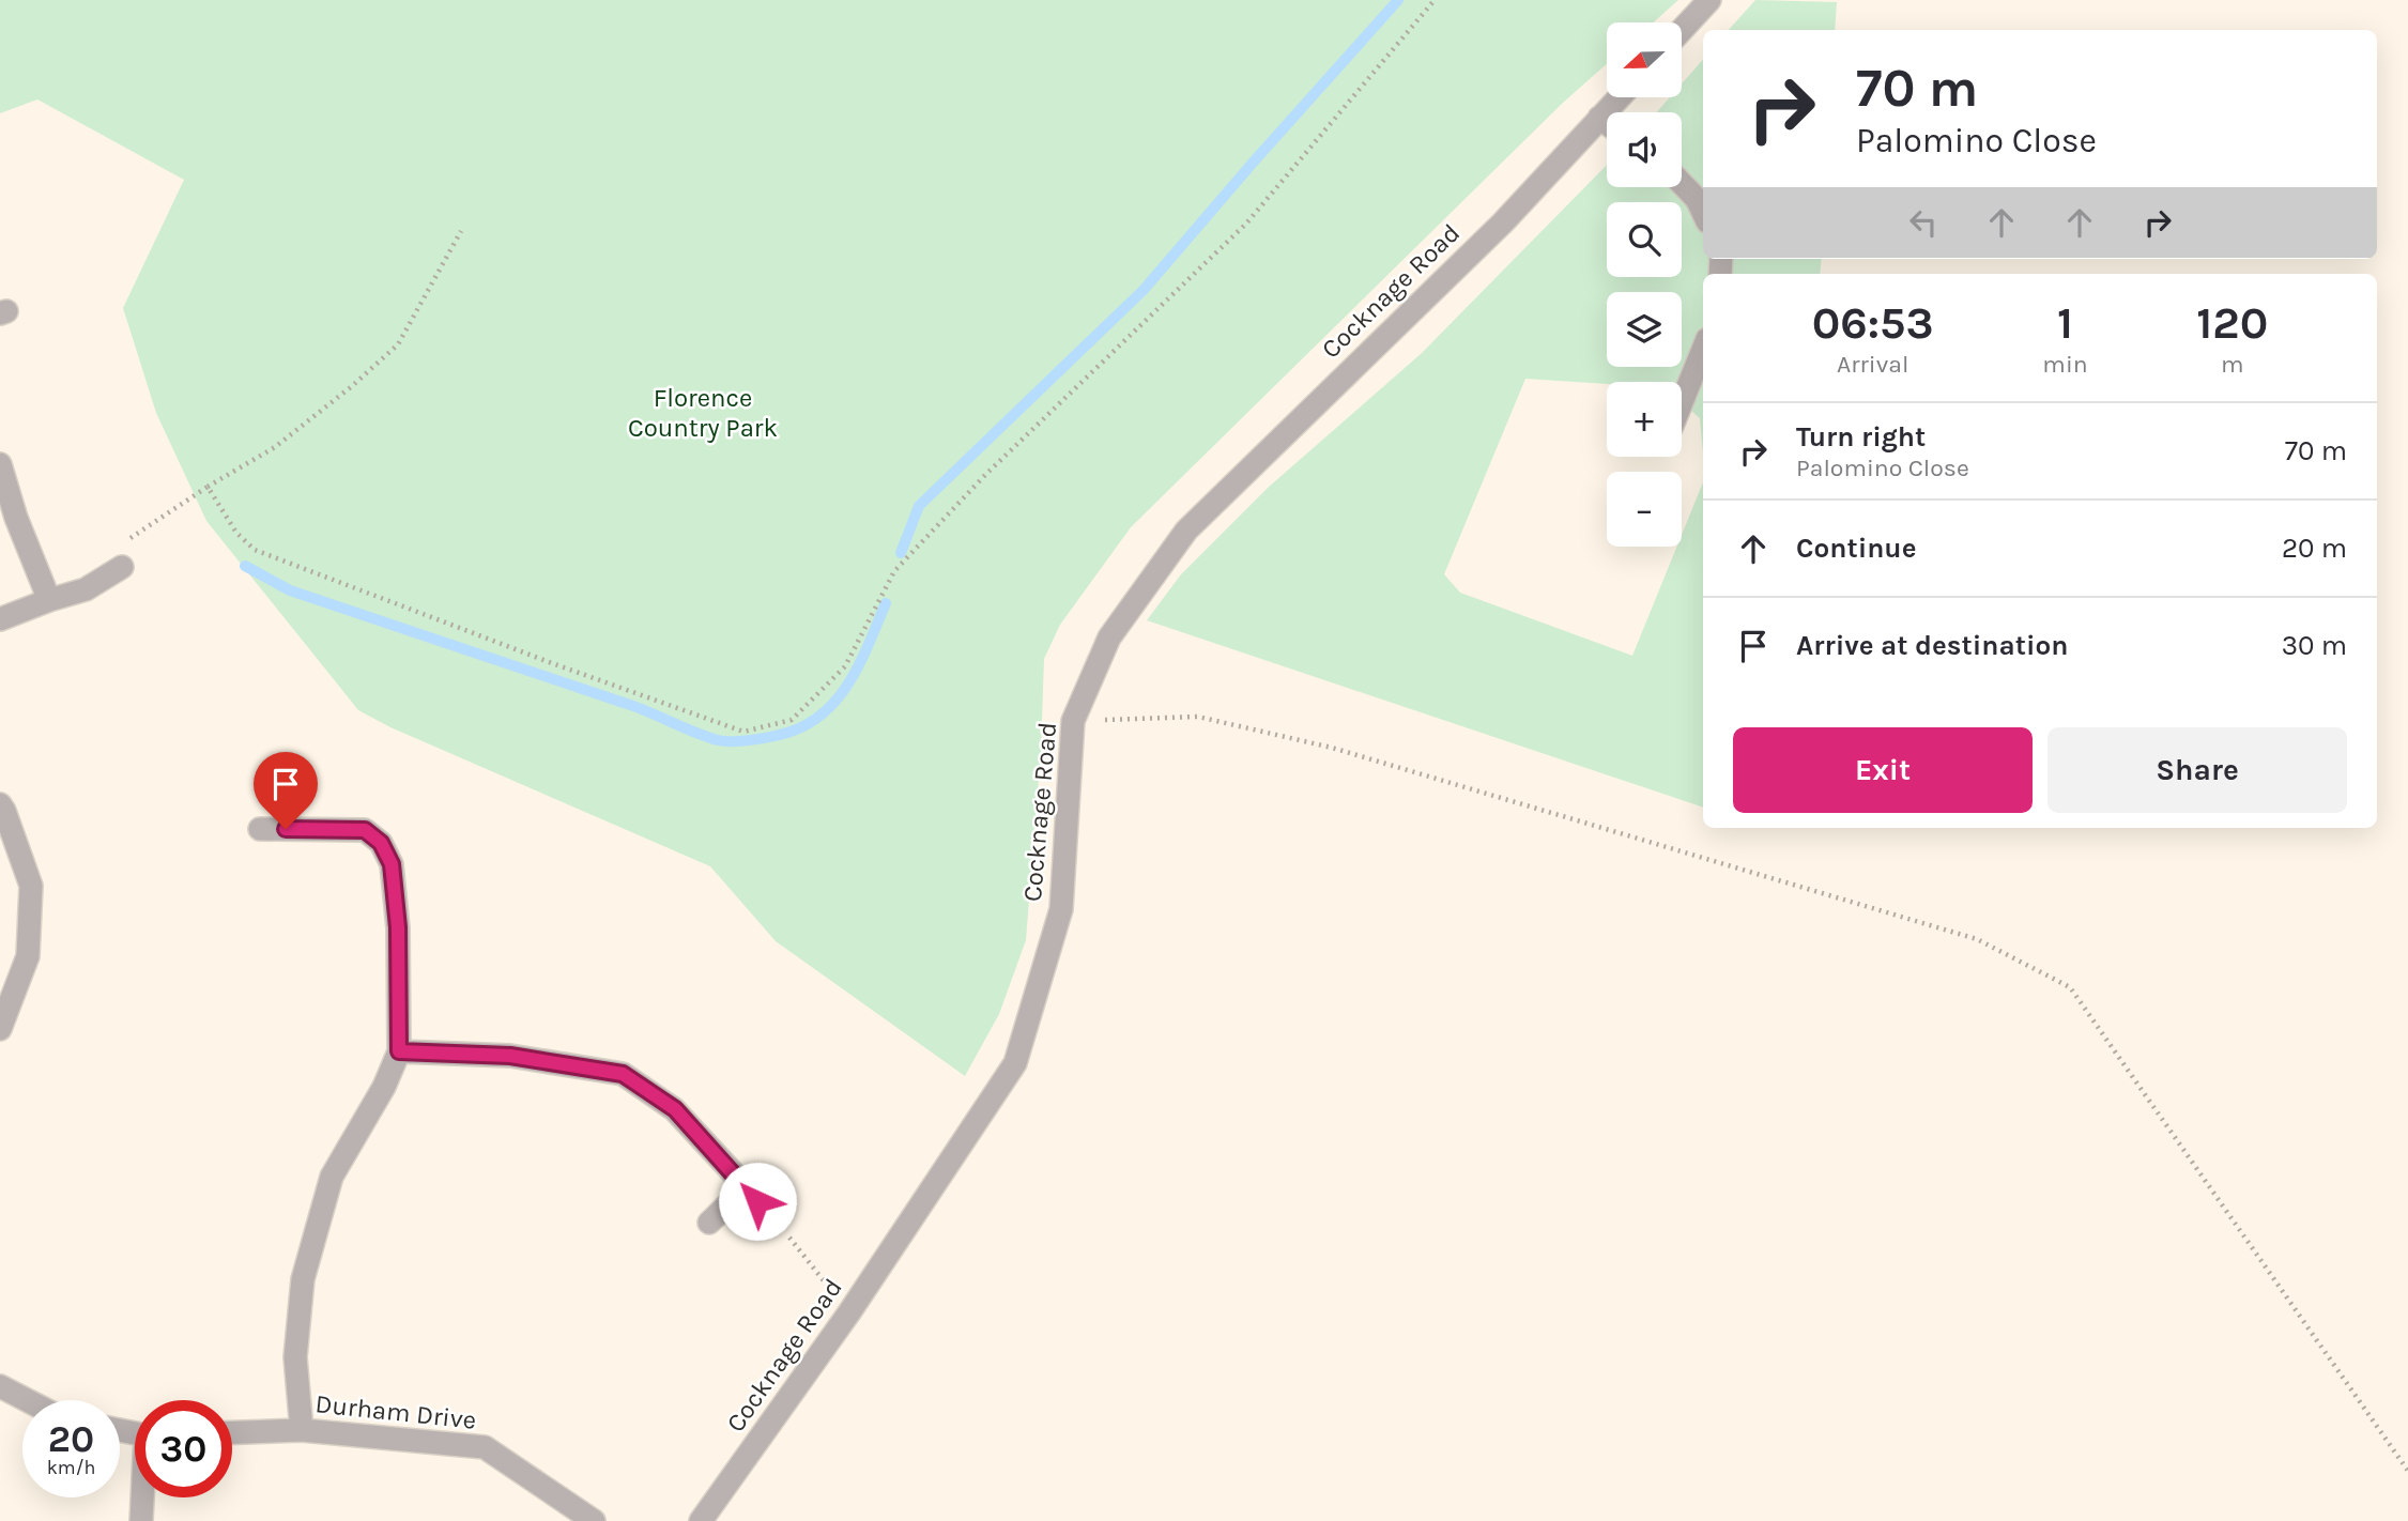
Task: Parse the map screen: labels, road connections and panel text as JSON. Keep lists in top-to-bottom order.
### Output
{
  "streets": {
    "street": ["Cocknage Road", "Durham Drive"]
  },
  "parks": ["Florence Country Park"],
  "north": "left",
  "page": {
    "map_buttons": ["+", "−"],
    "turn": ["70 m", "Palomino Close"],
    "eta": [
      "06:53",
      "Arrival",
      "1",
      "min",
      "120",
      "m"
    ],
    "list": [
      {
        "name": "Turn right",
        "note": "Palomino Close",
        "value": "70 m"
      },
      {
        "name": "Continue",
        "value": "20 m"
      },
      {
        "name": "Arrive at destination",
        "value": "30 m"
      }
    ],
    "buttons": ["Exit", "Share"],
    "speed": "20 km/h",
    "limit": "30"
  }
}
